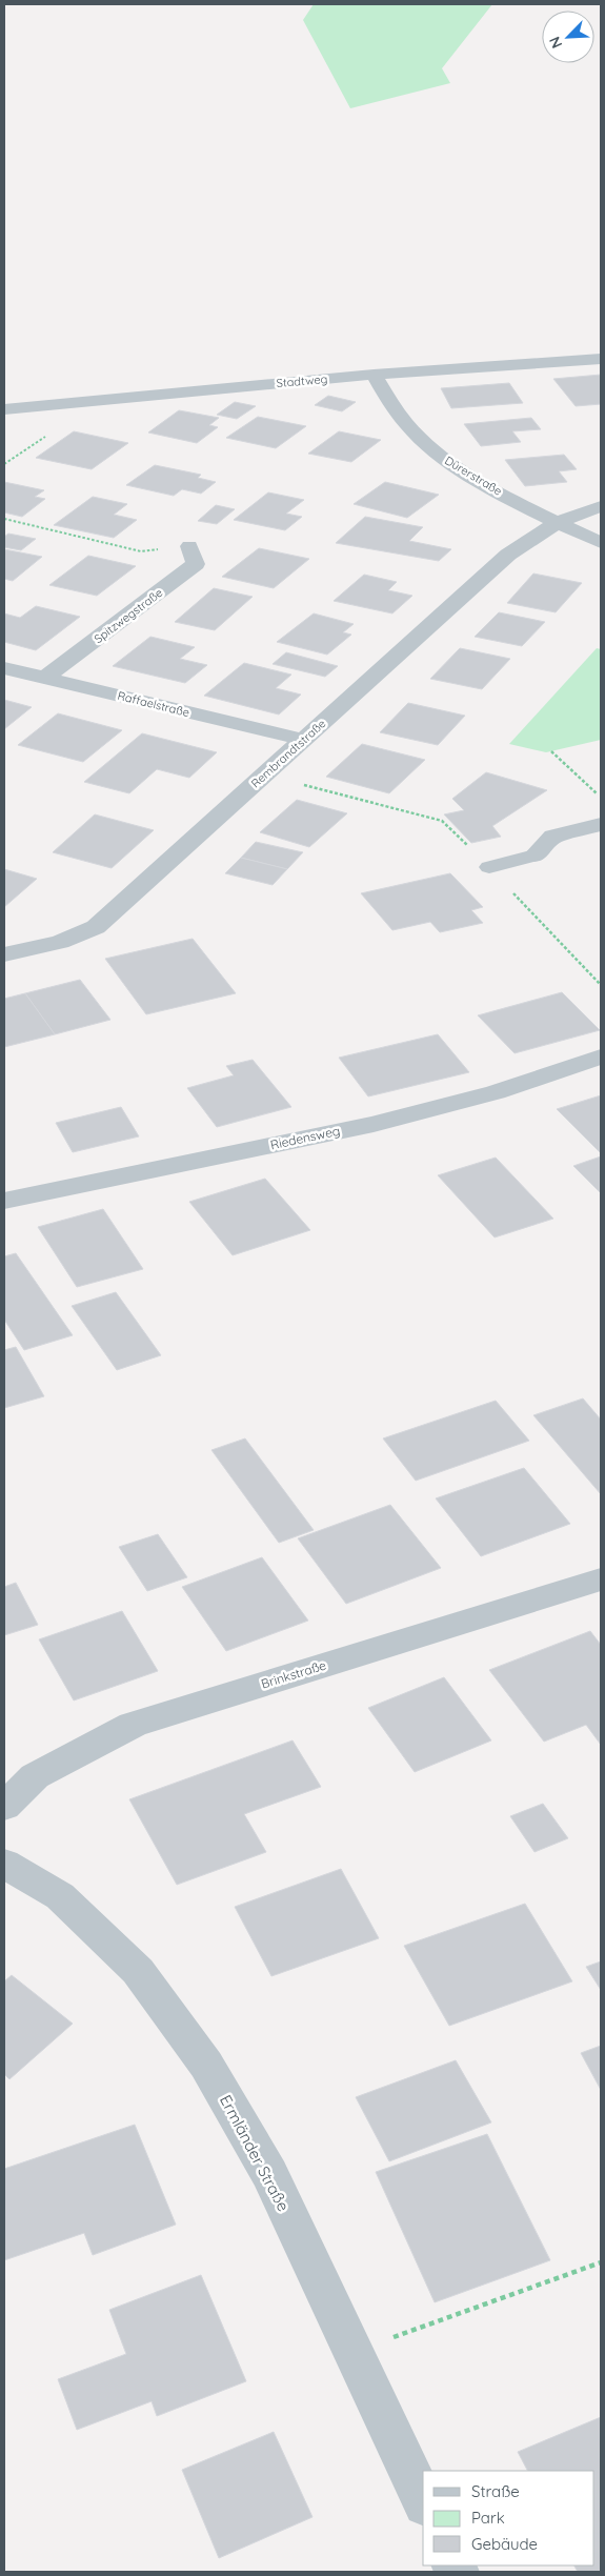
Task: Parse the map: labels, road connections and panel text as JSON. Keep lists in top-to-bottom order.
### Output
{
  "streets": {
    "street": [
      "Stadtweg",
      "Dürerstraße",
      "Spitzwegstraße",
      "Raffaelstraße",
      "Rembrandtstraße",
      "Riedensweg",
      "Brinkstraße",
      "Ermländer Straße"
    ]
  },
  "crossings": [
    ["Stadtweg", "Dürerstraße"],
    ["Dürerstraße", "Rembrandtstraße"],
    ["Spitzwegstraße", "Raffaelstraße"],
    ["Raffaelstraße", "Rembrandtstraße"]
  ],
  "legend": ["Straße", "Park", "Gebäude"],
  "north": "bottom left"
}
